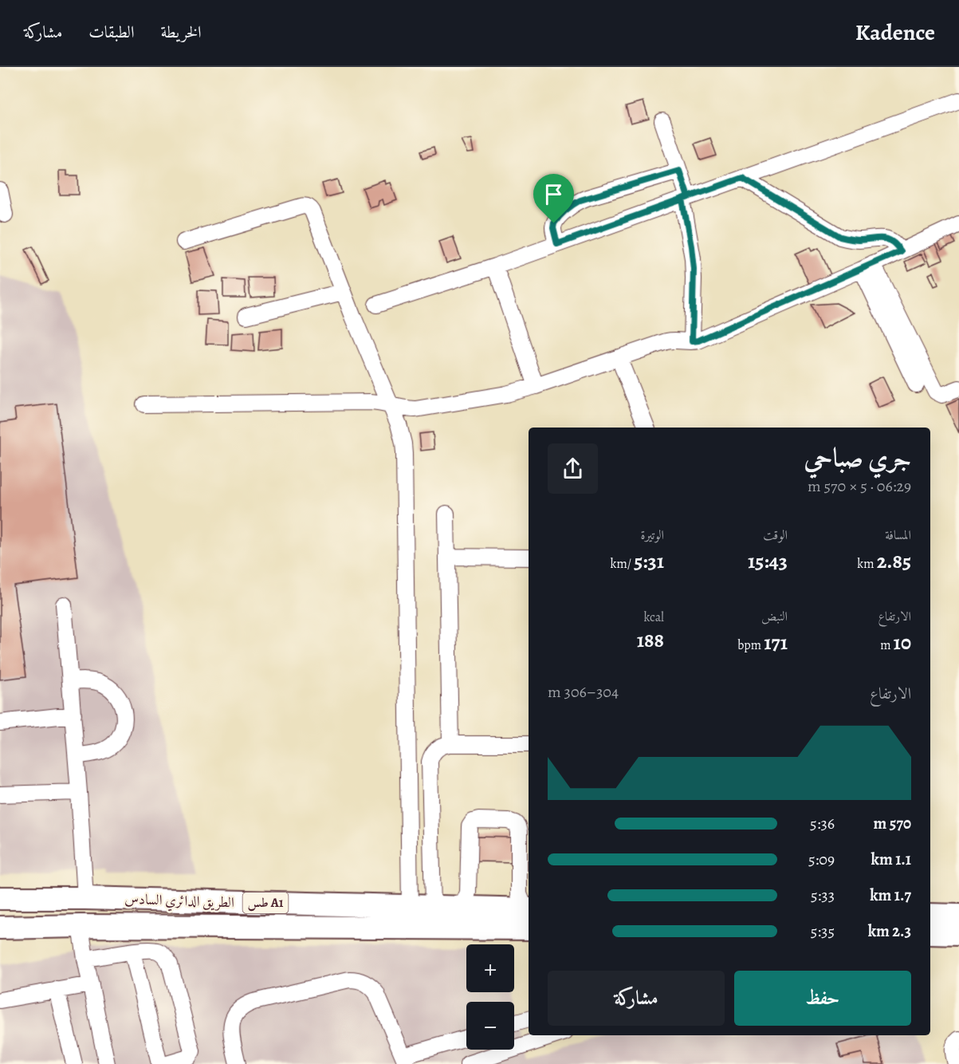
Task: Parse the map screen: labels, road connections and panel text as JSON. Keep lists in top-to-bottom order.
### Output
{
  "streets": {
    "highway": ["الطريق الدائري السادس", "طس A1"]
  },
  "page": {
    "header": "Kadence",
    "nav": ["الخريطة", "الطبقات", "مشاركة"],
    "heading": ["جري صباحي", "06:29 · 5 × 570 m"],
    "stats": [
      ["المسافة", "2.85 km"],
      ["الوقت", "15:43"],
      ["الوتيرة", "5:31 /km"],
      ["الارتفاع", "10 m"],
      ["النبض", "171 bpm"],
      ["kcal", "188"]
    ],
    "chart": ["الارتفاع", "304–306 m"],
    "list": [
      {
        "name": "570 m",
        "note": "5:36"
      },
      {
        "name": "1.1 km",
        "note": "5:09"
      },
      {
        "name": "1.7 km",
        "note": "5:33"
      },
      {
        "name": "2.3 km",
        "note": "5:35"
      }
    ],
    "map_buttons": ["+", "−"],
    "buttons": ["حفظ", "مشاركة"]
  }
}
